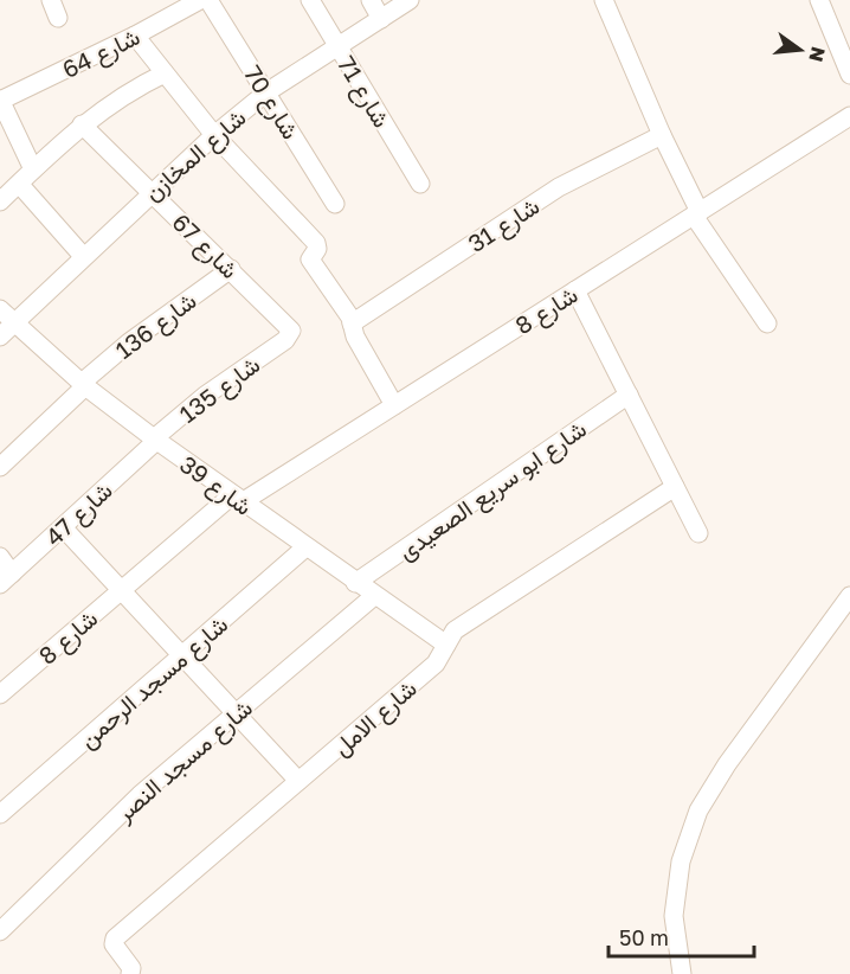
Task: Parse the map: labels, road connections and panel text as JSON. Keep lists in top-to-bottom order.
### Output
{
  "streets": {
    "street": [
      "شارع 64",
      "شارع 71",
      "شارع 70",
      "شارع المخازن",
      "شارع 31",
      "شارع 67",
      "شارع 8",
      "شارع 136",
      "شارع 135",
      "شارع 39",
      "شارع ابو سريع الصعيدى",
      "شارع 47",
      "شارع مسجد الرحمن",
      "شارع الامل",
      "شارع مسجد النصر"
    ]
  },
  "crossings": [
    ["شارع 71", "شارع المخازن"],
    ["شارع 70", "شارع المخازن"],
    ["شارع المخازن", "شارع 67"],
    ["شارع المخازن", "شارع 39"],
    ["شارع 67", "شارع 136"],
    ["شارع 67", "شارع 135"],
    ["شارع 8", "شارع 39"],
    ["شارع 136", "شارع 39"],
    ["شارع 135", "شارع 39"],
    ["شارع 135", "شارع 47"],
    ["شارع 39", "شارع ابو سريع الصعيدى"],
    ["شارع 39", "شارع 47"],
    ["شارع 39", "شارع مسجد الرحمن"],
    ["شارع 39", "شارع الامل"],
    ["شارع 39", "شارع مسجد النصر"]
  ],
  "scale_bar": "50 m",
  "north": "right"
}
